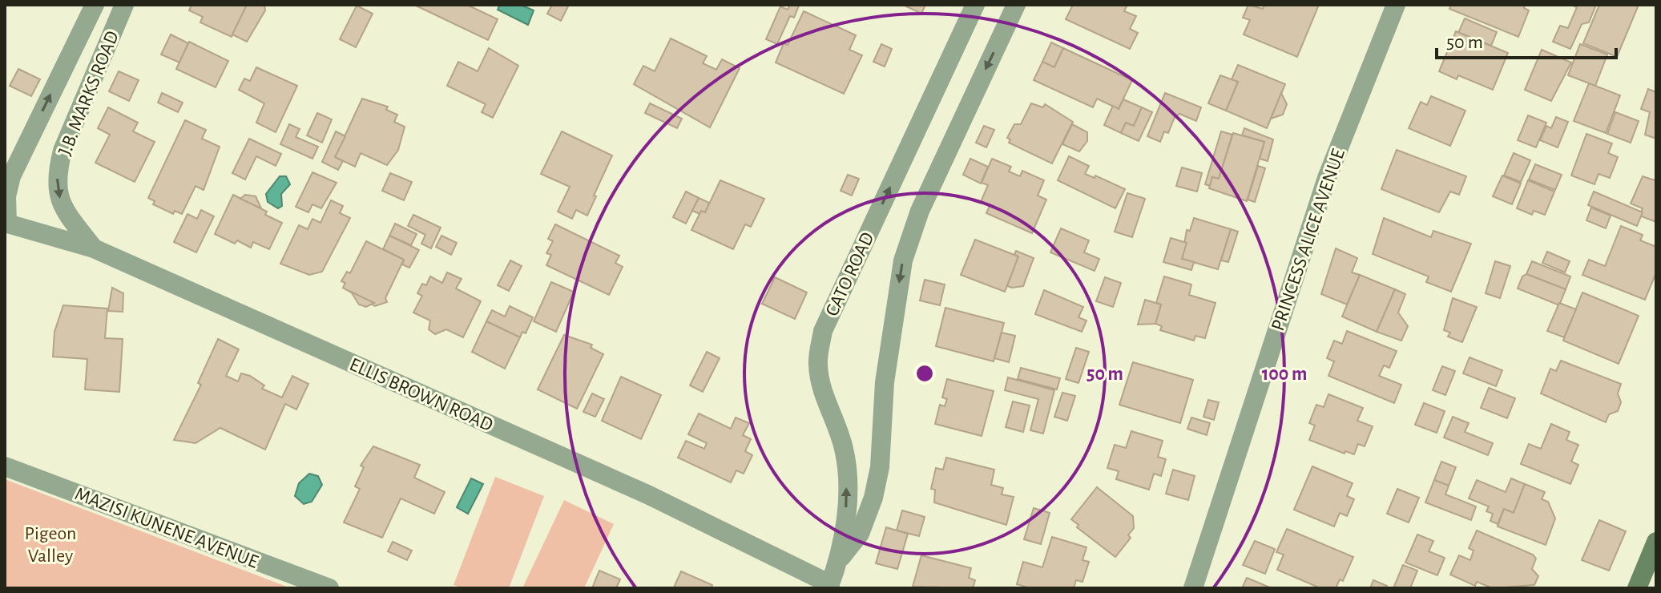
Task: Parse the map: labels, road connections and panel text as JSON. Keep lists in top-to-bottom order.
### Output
{
  "streets": {
    "street": [
      "J.B. MARKS ROAD",
      "PRINCESS ALICE AVENUE",
      "CATO ROAD",
      "ELLIS BROWN ROAD",
      "MAZISI KUNENE AVENUE"
    ]
  },
  "crossings": [
    ["J.B. MARKS ROAD", "ELLIS BROWN ROAD"],
    ["CATO ROAD", "ELLIS BROWN ROAD"]
  ],
  "parks": ["Pigeon Valley"],
  "scale_bar": "50 m",
  "rings": ["50 m", "100 m"]
}
